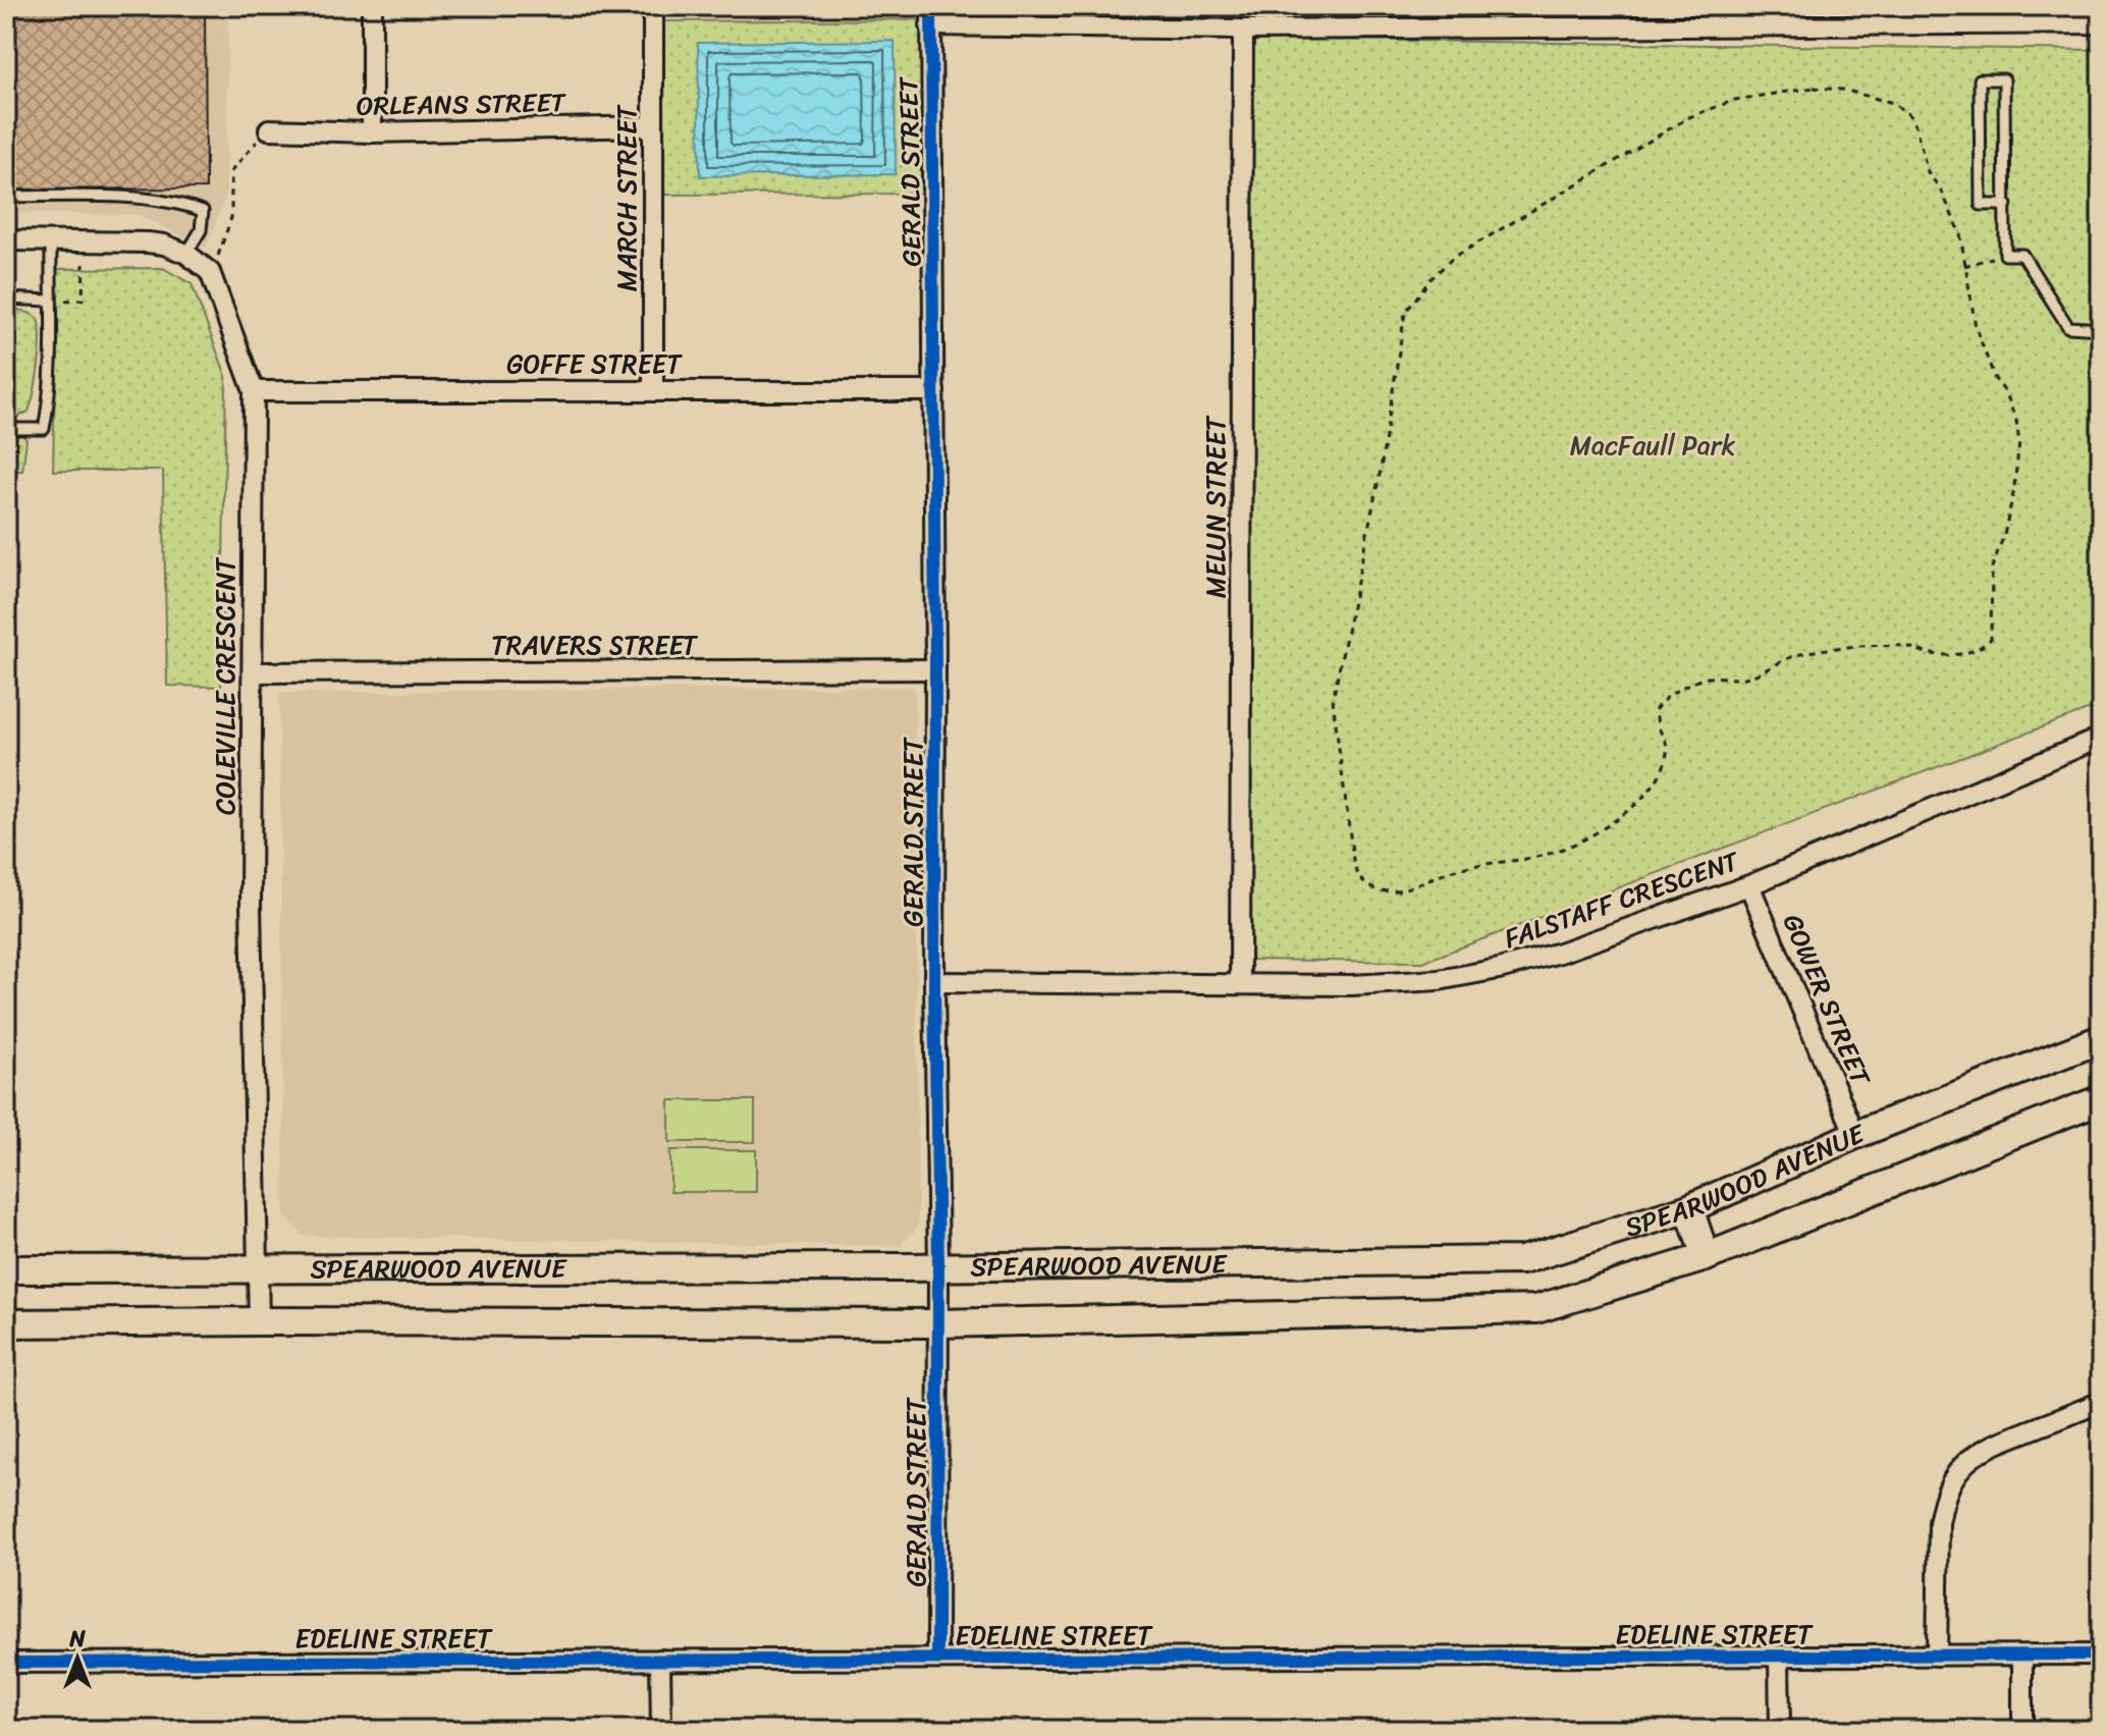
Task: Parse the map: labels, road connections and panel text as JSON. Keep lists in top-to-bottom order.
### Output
{
  "streets": {
    "main road": ["SPEARWOOD AVENUE"],
    "street": [
      "ORLEANS STREET",
      "GERALD STREET",
      "MARCH STREET",
      "GOFFE STREET",
      "MELUN STREET",
      "TRAVERS STREET",
      "COLEVILLE CRESCENT",
      "FALSTAFF CRESCENT",
      "GOWER STREET",
      "EDELINE STREET"
    ]
  },
  "crossings": [
    ["ORLEANS STREET", "MARCH STREET"],
    ["GERALD STREET", "GOFFE STREET"],
    ["GERALD STREET", "TRAVERS STREET"],
    ["GERALD STREET", "FALSTAFF CRESCENT"],
    ["GERALD STREET", "SPEARWOOD AVENUE"],
    ["GERALD STREET", "EDELINE STREET"],
    ["MARCH STREET", "GOFFE STREET"],
    ["GOFFE STREET", "COLEVILLE CRESCENT"],
    ["MELUN STREET", "FALSTAFF CRESCENT"],
    ["TRAVERS STREET", "COLEVILLE CRESCENT"],
    ["COLEVILLE CRESCENT", "SPEARWOOD AVENUE"],
    ["FALSTAFF CRESCENT", "GOWER STREET"],
    ["GOWER STREET", "SPEARWOOD AVENUE"]
  ],
  "parks": ["MacFaull Park"],
  "north": "top"
}
